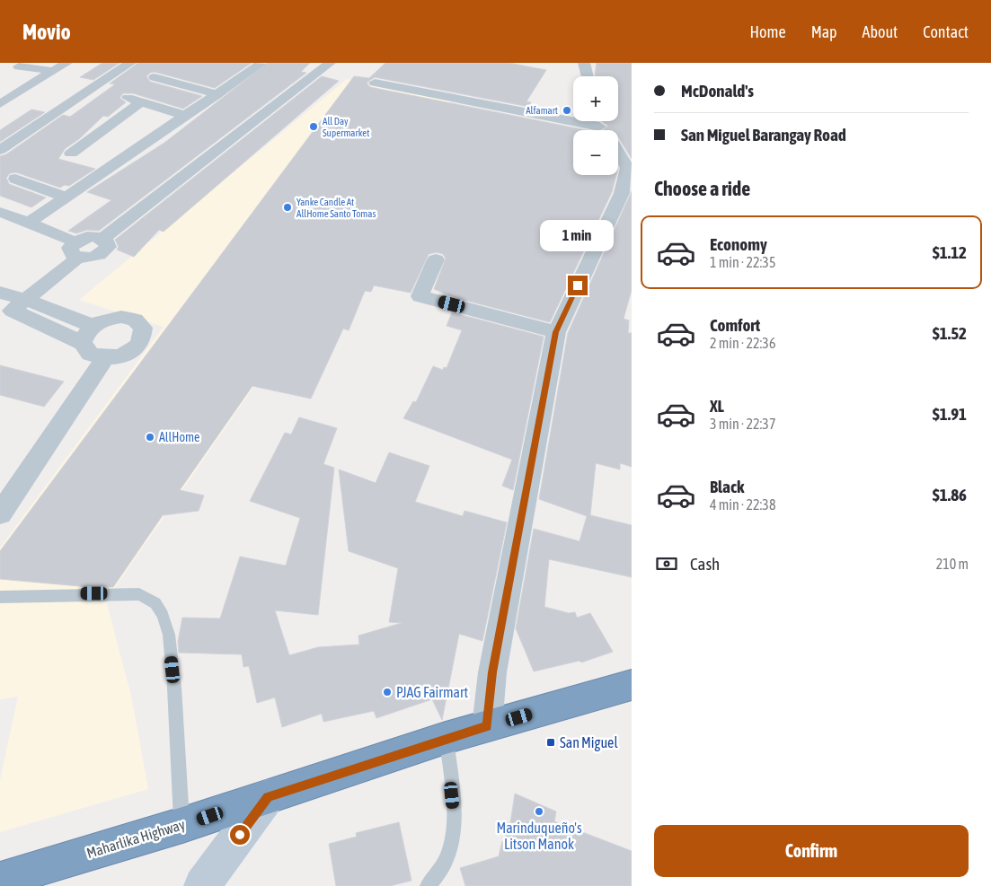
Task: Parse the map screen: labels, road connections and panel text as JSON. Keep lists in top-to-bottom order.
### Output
{
  "streets": {
    "highway": ["Maharlika Highway"]
  },
  "places": {
    "other": [
      "Alfamart",
      "All Day Supermarket",
      "Yanke Candle At AllHome Santo Tomas",
      "AllHome",
      "PJAG Fairmart",
      "Marinduqueño's Litson Manok"
    ],
    "transit": ["San Miguel"]
  },
  "page": {
    "header": "Movio",
    "nav": [
      "Home",
      "Map",
      "About",
      "Contact"
    ],
    "banner": ["McDonald's", "San Miguel Barangay Road"],
    "map_buttons": ["+", "−"],
    "heading": "Choose a ride",
    "list": [
      {
        "name": "Economy",
        "note": "1 min · 22:35",
        "value": "$1.12"
      },
      {
        "name": "Comfort",
        "note": "2 min · 22:36",
        "value": "$1.52"
      },
      {
        "name": "XL",
        "note": "3 min · 22:37",
        "value": "$1.91"
      },
      {
        "name": "Black",
        "note": "4 min · 22:38",
        "value": "$1.86"
      }
    ],
    "bubble": "1 min",
    "pay": ["Cash", "210 m"],
    "buttons": "Confirm"
  }
}
